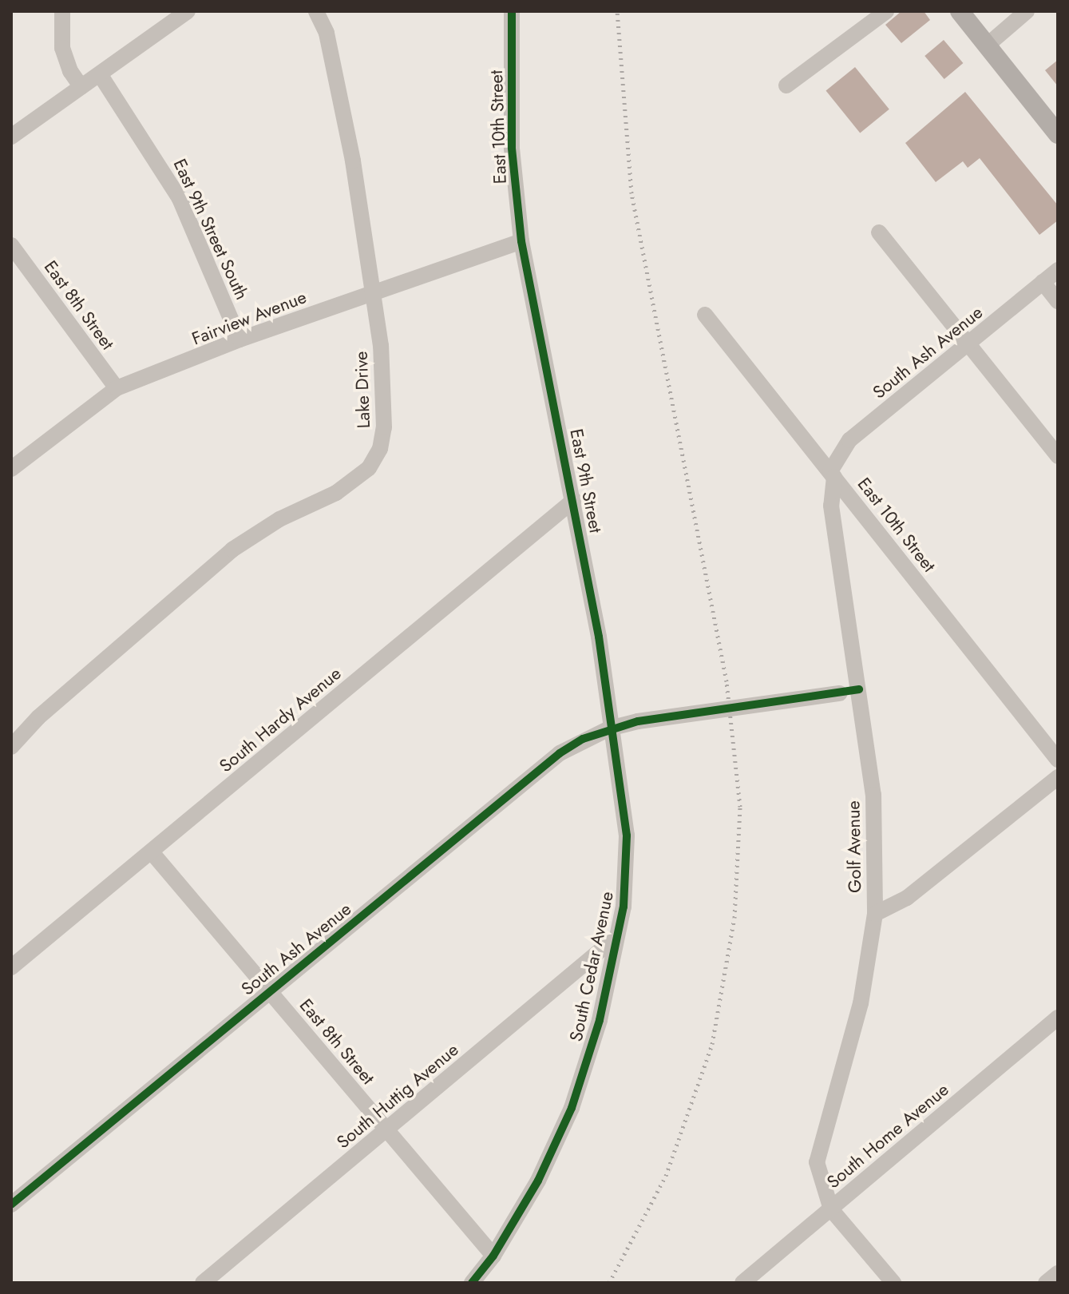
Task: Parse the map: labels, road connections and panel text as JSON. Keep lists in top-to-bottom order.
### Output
{
  "streets": {
    "street": [
      "East 10th Street",
      "East 9th Street South",
      "East 8th Street",
      "Fairview Avenue",
      "South Ash Avenue",
      "Lake Drive",
      "East 9th Street",
      "South Hardy Avenue",
      "Golf Avenue",
      "South Cedar Avenue",
      "South Huttig Avenue",
      "South Home Avenue"
    ]
  },
  "crossings": [
    ["East 10th Street", "Fairview Avenue"],
    ["East 10th Street", "South Ash Avenue"],
    ["East 10th Street", "East 9th Street"],
    ["East 10th Street", "Golf Avenue"],
    ["East 9th Street South", "Fairview Avenue"],
    ["East 8th Street", "Fairview Avenue"],
    ["East 8th Street", "South Ash Avenue"],
    ["East 8th Street", "South Hardy Avenue"],
    ["East 8th Street", "South Cedar Avenue"],
    ["East 8th Street", "South Huttig Avenue"],
    ["Fairview Avenue", "Lake Drive"],
    ["Fairview Avenue", "East 9th Street"],
    ["South Ash Avenue", "East 9th Street"],
    ["South Ash Avenue", "Golf Avenue"],
    ["South Ash Avenue", "South Cedar Avenue"],
    ["East 9th Street", "South Hardy Avenue"],
    ["East 9th Street", "South Cedar Avenue"],
    ["Golf Avenue", "South Home Avenue"],
    ["South Cedar Avenue", "South Huttig Avenue"]
  ]
}
